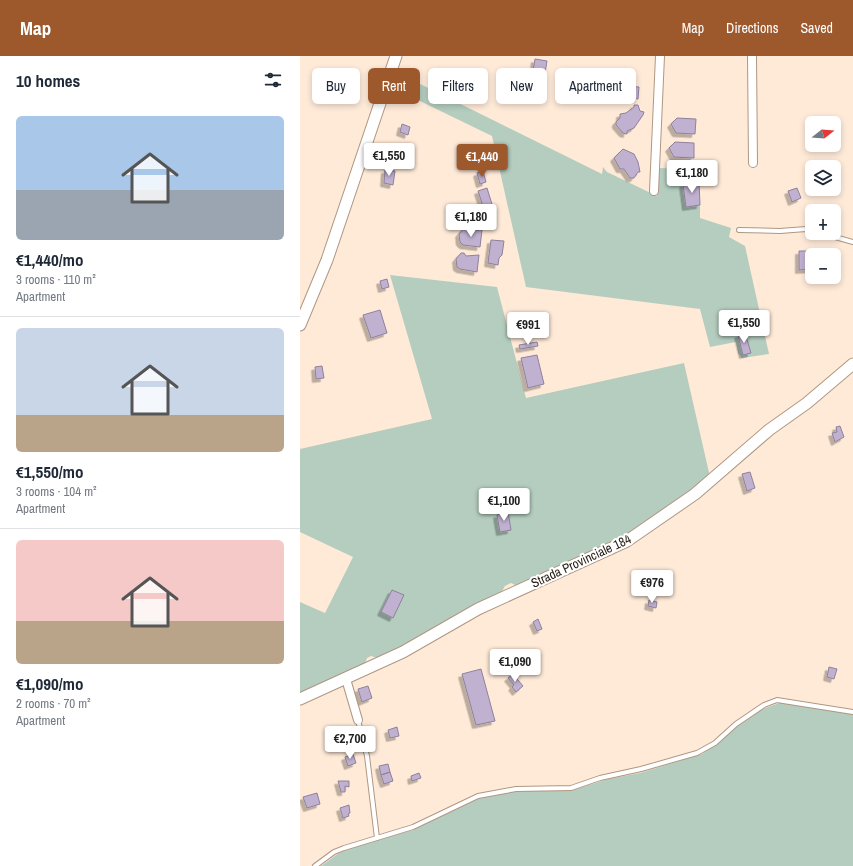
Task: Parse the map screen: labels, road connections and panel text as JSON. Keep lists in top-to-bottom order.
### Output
{
  "streets": {
    "street": ["Strada Provinciale 184"]
  },
  "north": "right",
  "page": {
    "header": "Map",
    "nav": ["Map", "Directions", "Saved"],
    "heading": "10 homes",
    "chip": [
      "Buy",
      "Rent",
      "Filters",
      "New",
      "Apartment"
    ],
    "list": [
      {
        "name": "€1,440/mo",
        "note": "3 rooms · 110 m² · Apartment"
      },
      {
        "name": "€1,550/mo",
        "note": "3 rooms · 104 m² · Apartment"
      },
      {
        "name": "€1,090/mo",
        "note": "2 rooms · 70 m² · Apartment"
      }
    ],
    "map_buttons": ["+", "−"],
    "price": [
      "€1,550",
      "€1,440",
      "€1,180",
      "€1,180",
      "€1,550",
      "€991",
      "€1,100",
      "€976",
      "€1,090",
      "€2,700"
    ]
  }
}
